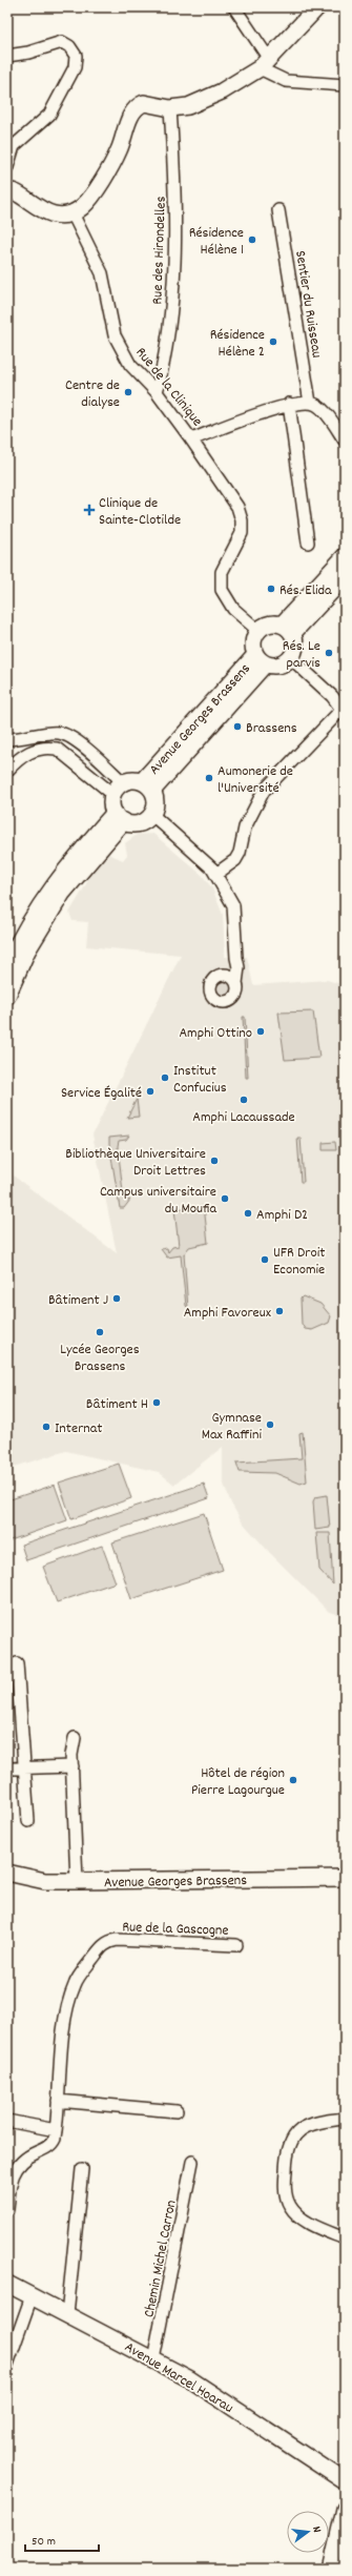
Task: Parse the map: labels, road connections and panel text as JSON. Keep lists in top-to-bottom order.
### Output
{
  "streets": {
    "street": [
      "Rue des Hirondelles",
      "Sentier du Ruisseau",
      "Rue de la Clinique",
      "Avenue Georges Brassens",
      "Rue de la Gascogne",
      "Chemin Michel Carron",
      "Avenue Marcel Hoarau"
    ]
  },
  "crossings": [
    ["Rue des Hirondelles", "Rue de la Clinique"],
    ["Sentier du Ruisseau", "Rue de la Clinique"],
    ["Chemin Michel Carron", "Avenue Marcel Hoarau"]
  ],
  "places": {
    "other": [
      "Résidence Hélène 1",
      "Résidence Hélène 2",
      "Centre de dialyse",
      "Rés. Elida",
      "Rés. Le parvis",
      "Brassens",
      "Aumonerie de l'Université",
      "Amphi Ottino",
      "Institut Confucius",
      "Service Égalité",
      "Amphi Lacaussade",
      "Bibliothèque Universitaire Droit Lettres",
      "Campus universitaire du Moufia",
      "Amphi D2",
      "UFR Droit Economie",
      "Bâtiment J",
      "Amphi Favoreux",
      "Lycée Georges Brassens",
      "Bâtiment H",
      "Gymnase Max Raffini",
      "Internat",
      "Hôtel de région Pierre Lagourgue"
    ],
    "health": ["Clinique de Sainte-Clotilde"]
  },
  "scale_bar": "50 m",
  "north": "right"
}
